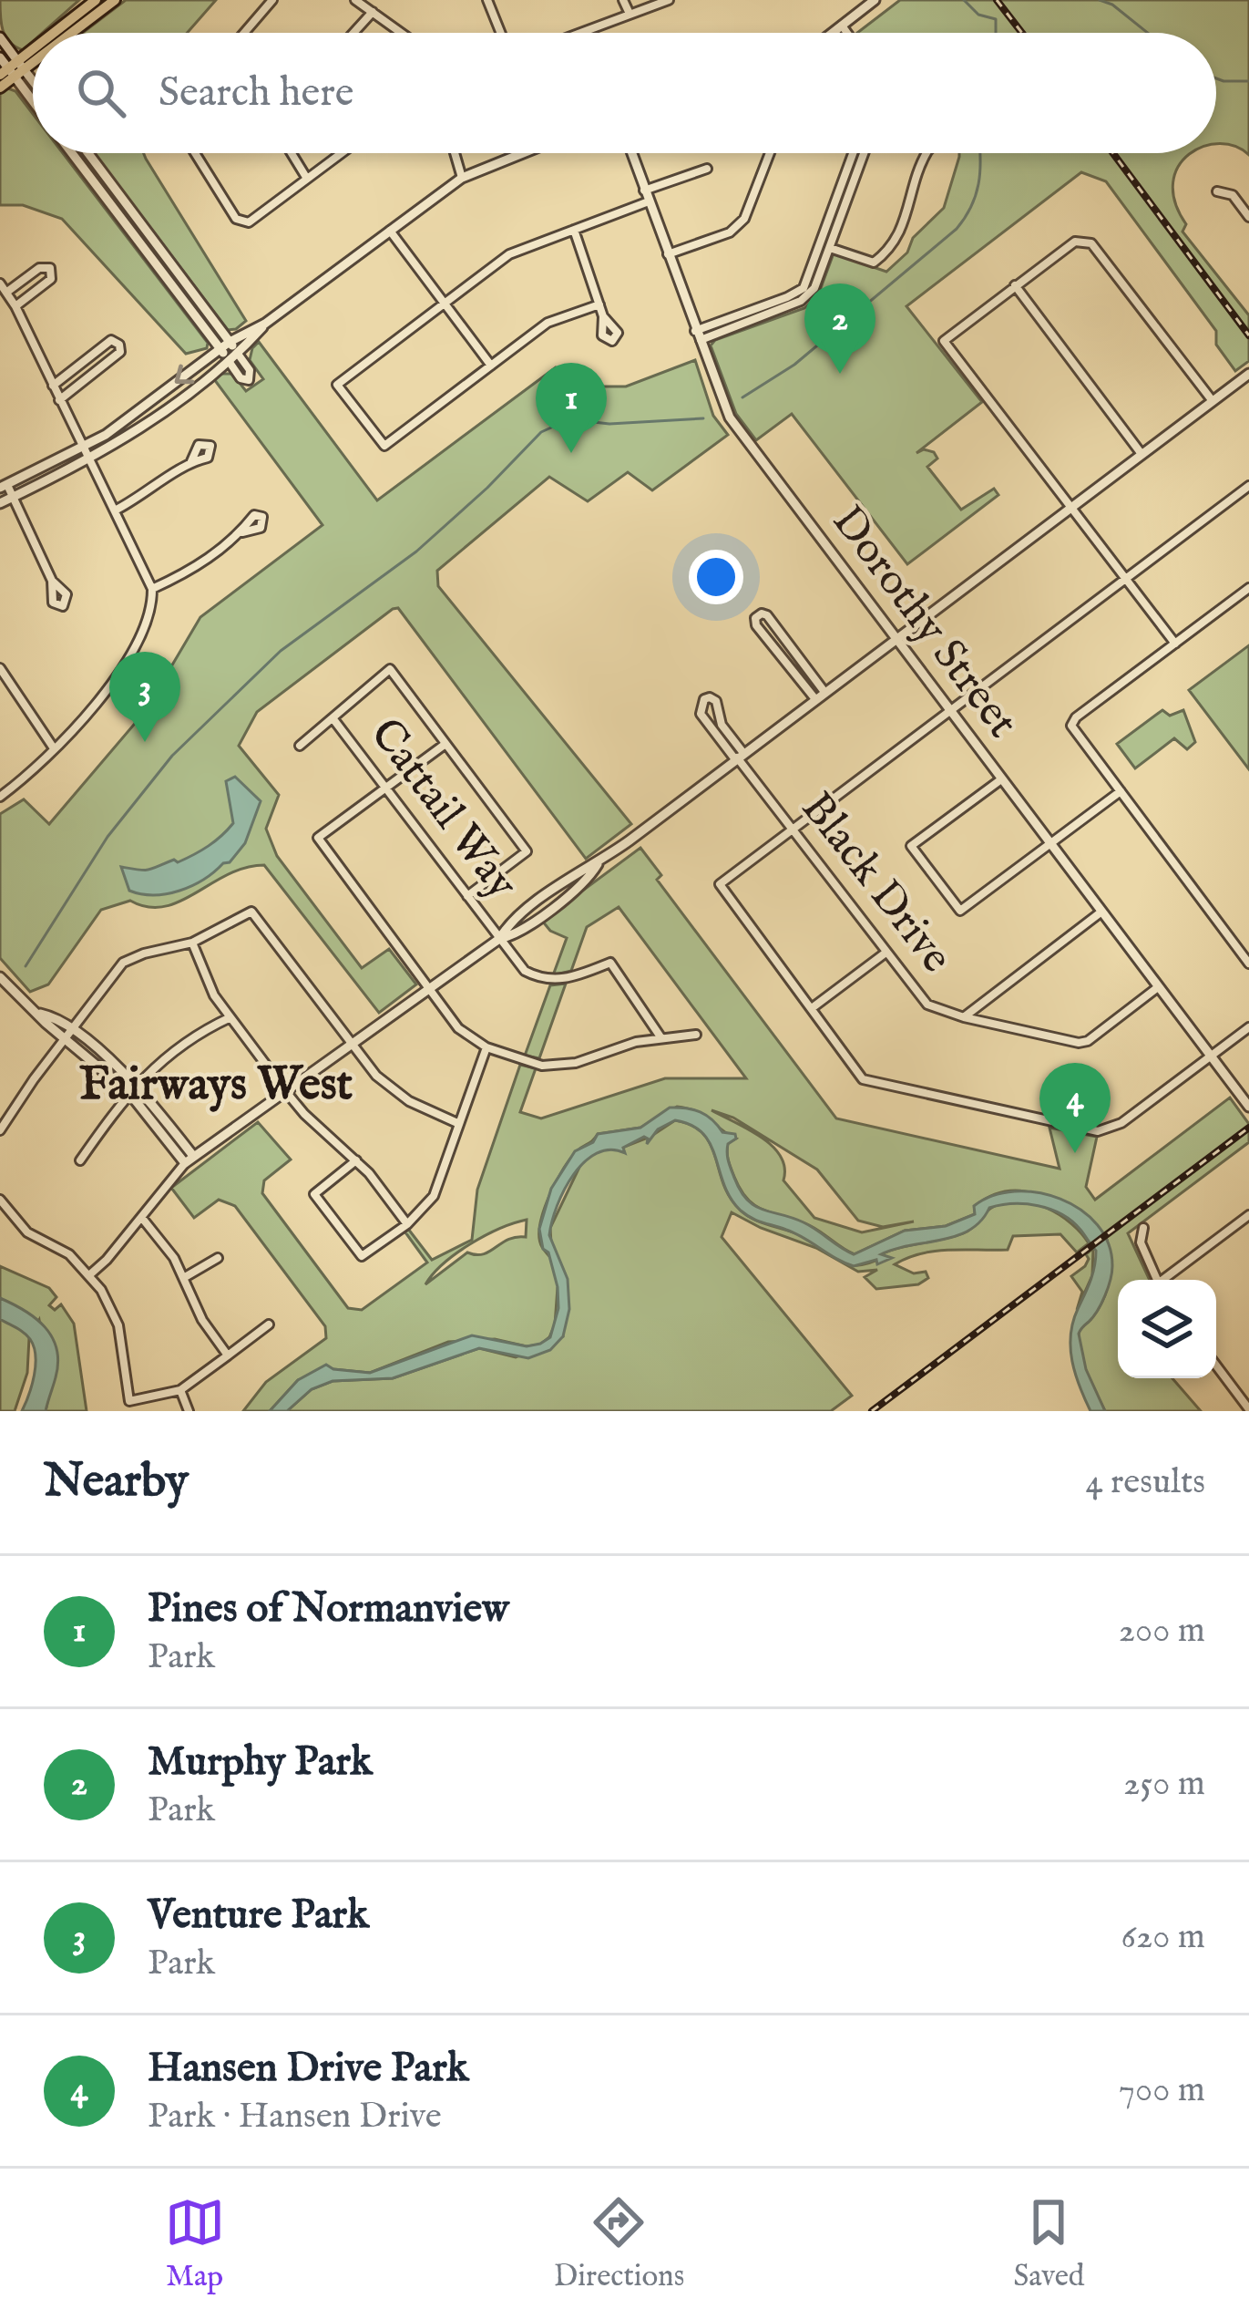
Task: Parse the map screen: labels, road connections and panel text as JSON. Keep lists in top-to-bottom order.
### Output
{
  "streets": {
    "street": ["Dorothy Street", "Cattail Way", "Black Drive"]
  },
  "crossings": [
    ["Dorothy Street", "Black Drive"]
  ],
  "districts": ["Fairways West"],
  "page": {
    "search": "Search here",
    "pins": [
      "2",
      "1",
      "3",
      "4"
    ],
    "heading": ["Nearby", "4 results"],
    "list": [
      {
        "mark": "1",
        "name": "Pines of Normanview",
        "note": "Park",
        "value": "200 m"
      },
      {
        "mark": "2",
        "name": "Murphy Park",
        "note": "Park",
        "value": "250 m"
      },
      {
        "mark": "3",
        "name": "Venture Park",
        "note": "Park",
        "value": "620 m"
      },
      {
        "mark": "4",
        "name": "Hansen Drive Park",
        "note": "Park · Hansen Drive",
        "value": "700 m"
      }
    ],
    "nav": ["Map", "Directions", "Saved"]
  }
}
